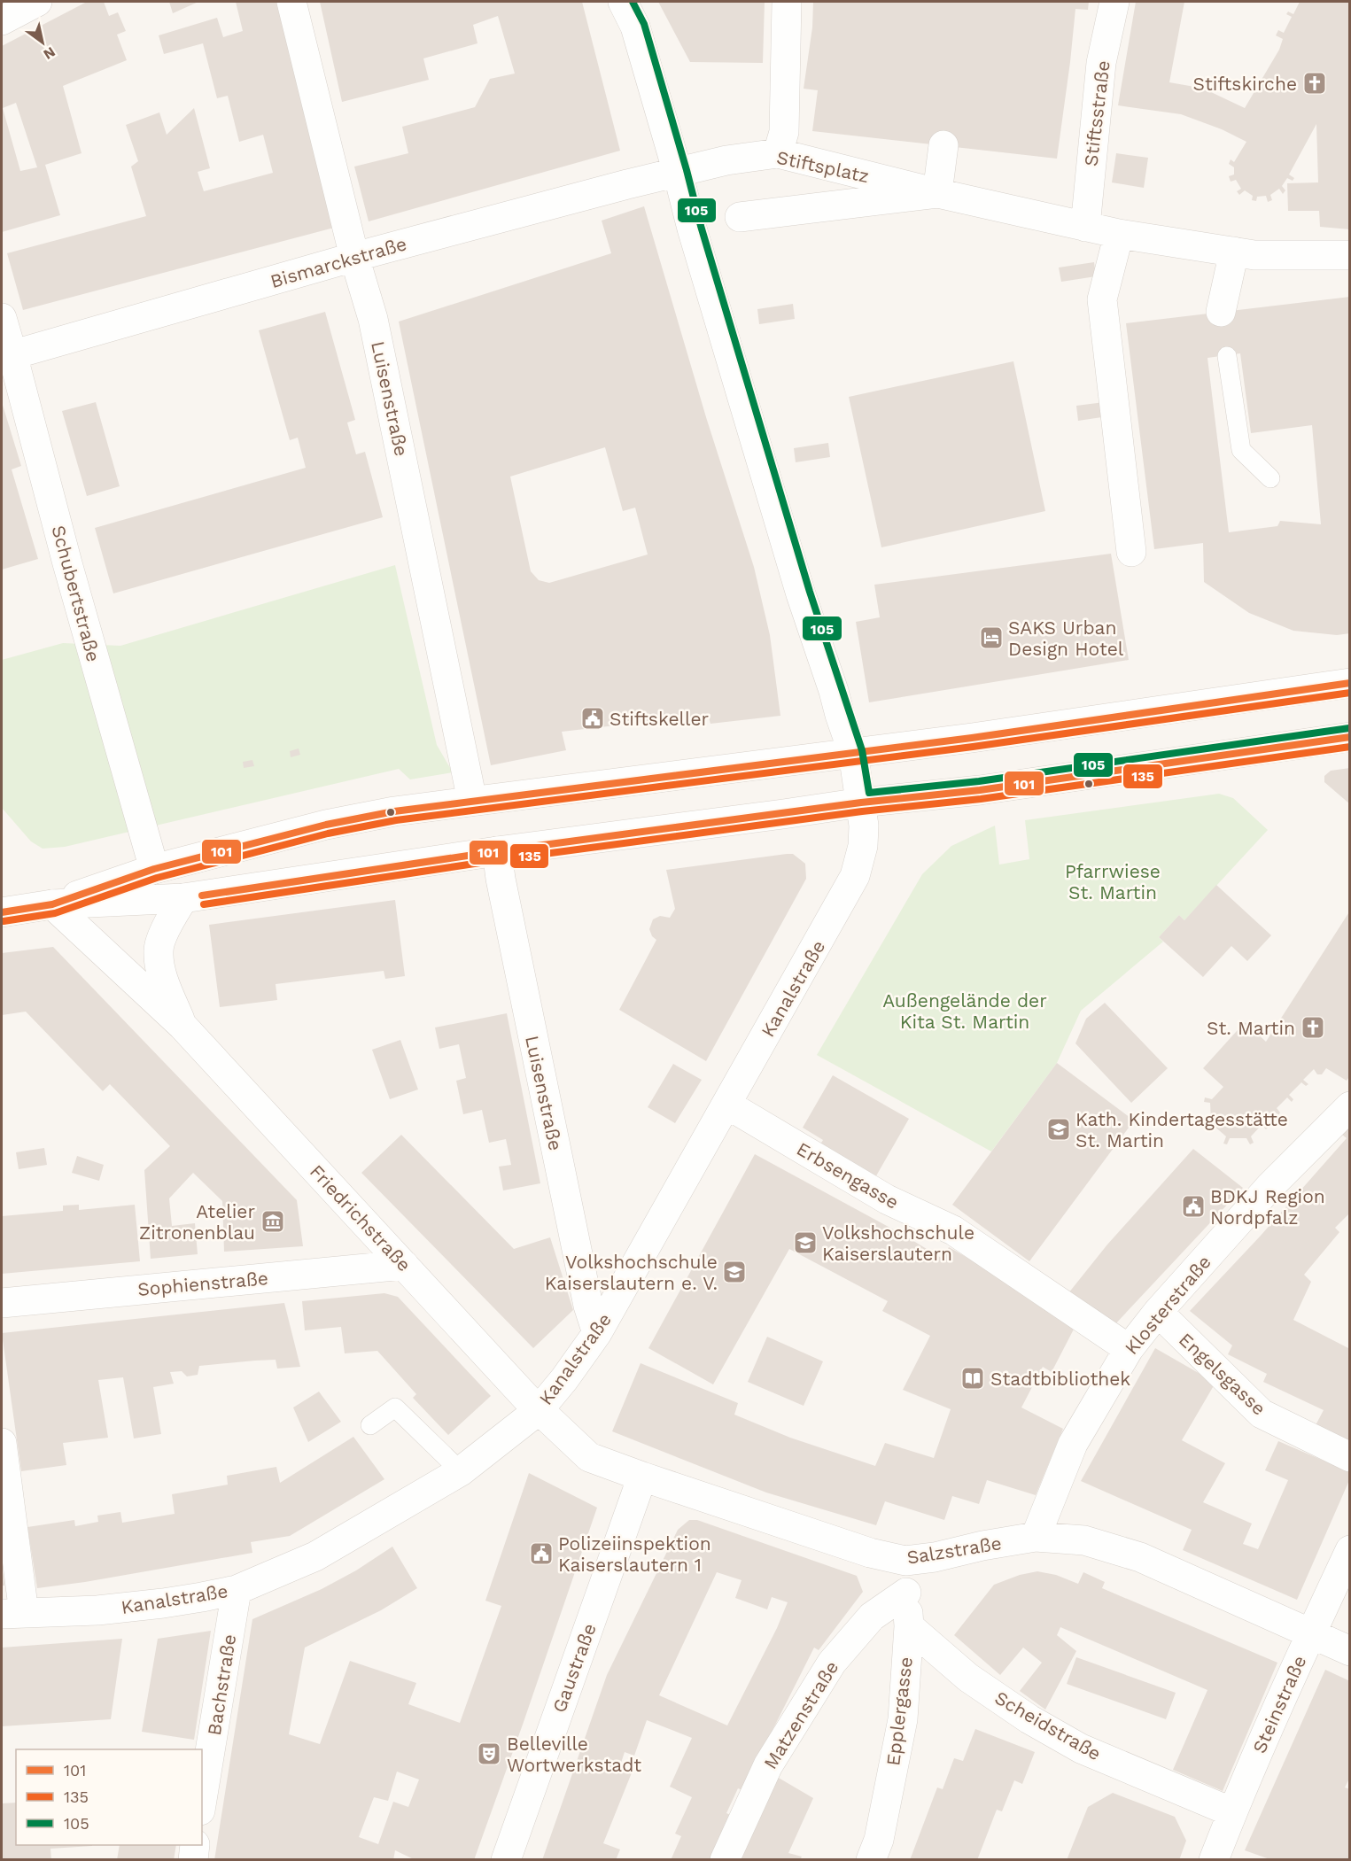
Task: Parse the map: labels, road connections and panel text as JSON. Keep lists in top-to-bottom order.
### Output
{
  "streets": {
    "street": [
      "Stiftsstraße",
      "Stiftsplatz",
      "Bismarckstraße",
      "Luisenstraße",
      "Schubertstraße",
      "Kanalstraße",
      "Erbsengasse",
      "Friedrichstraße",
      "Sophienstraße",
      "Klosterstraße",
      "Engelsgasse",
      "Salzstraße",
      "Gaustraße",
      "Bachstraße",
      "Steinstraße",
      "Epplergasse",
      "Matzenstraße",
      "Scheidstraße"
    ]
  },
  "crossings": [
    ["Stiftsstraße", "Stiftsplatz"],
    ["Stiftsplatz", "Bismarckstraße"],
    ["Bismarckstraße", "Luisenstraße"],
    ["Bismarckstraße", "Schubertstraße"],
    ["Luisenstraße", "Kanalstraße"],
    ["Kanalstraße", "Erbsengasse"],
    ["Kanalstraße", "Friedrichstraße"],
    ["Kanalstraße", "Salzstraße"],
    ["Kanalstraße", "Bachstraße"],
    ["Erbsengasse", "Klosterstraße"],
    ["Friedrichstraße", "Sophienstraße"],
    ["Friedrichstraße", "Salzstraße"],
    ["Klosterstraße", "Engelsgasse"],
    ["Klosterstraße", "Salzstraße"],
    ["Salzstraße", "Gaustraße"],
    ["Salzstraße", "Steinstraße"],
    ["Salzstraße", "Epplergasse"],
    ["Steinstraße", "Scheidstraße"],
    ["Epplergasse", "Matzenstraße"],
    ["Epplergasse", "Scheidstraße"]
  ],
  "parks": ["Pfarrwiese St. Martin", "Außengelände der Kita St. Martin"],
  "places": {
    "church": ["Stiftskirche", "St. Martin"],
    "hotel": ["SAKS Urban Design Hotel"],
    "public building": ["Stiftskeller", "BDKJ Region Nordpfalz", "Polizeiinspektion Kaiserslautern 1"],
    "school or university": ["Kath. Kindertagesstätte St. Martin", "Volkshochschule Kaiserslautern", "Volkshochschule Kaiserslautern e. V."],
    "museum": ["Atelier Zitronenblau"],
    "library": ["Stadtbibliothek"],
    "theatre": ["Belleville Wortwerkstadt"]
  },
  "lines": ["transit line 105", "transit line 101", "transit line 135"],
  "legend": ["101", "135", "105"],
  "north": "bottom right"
}
